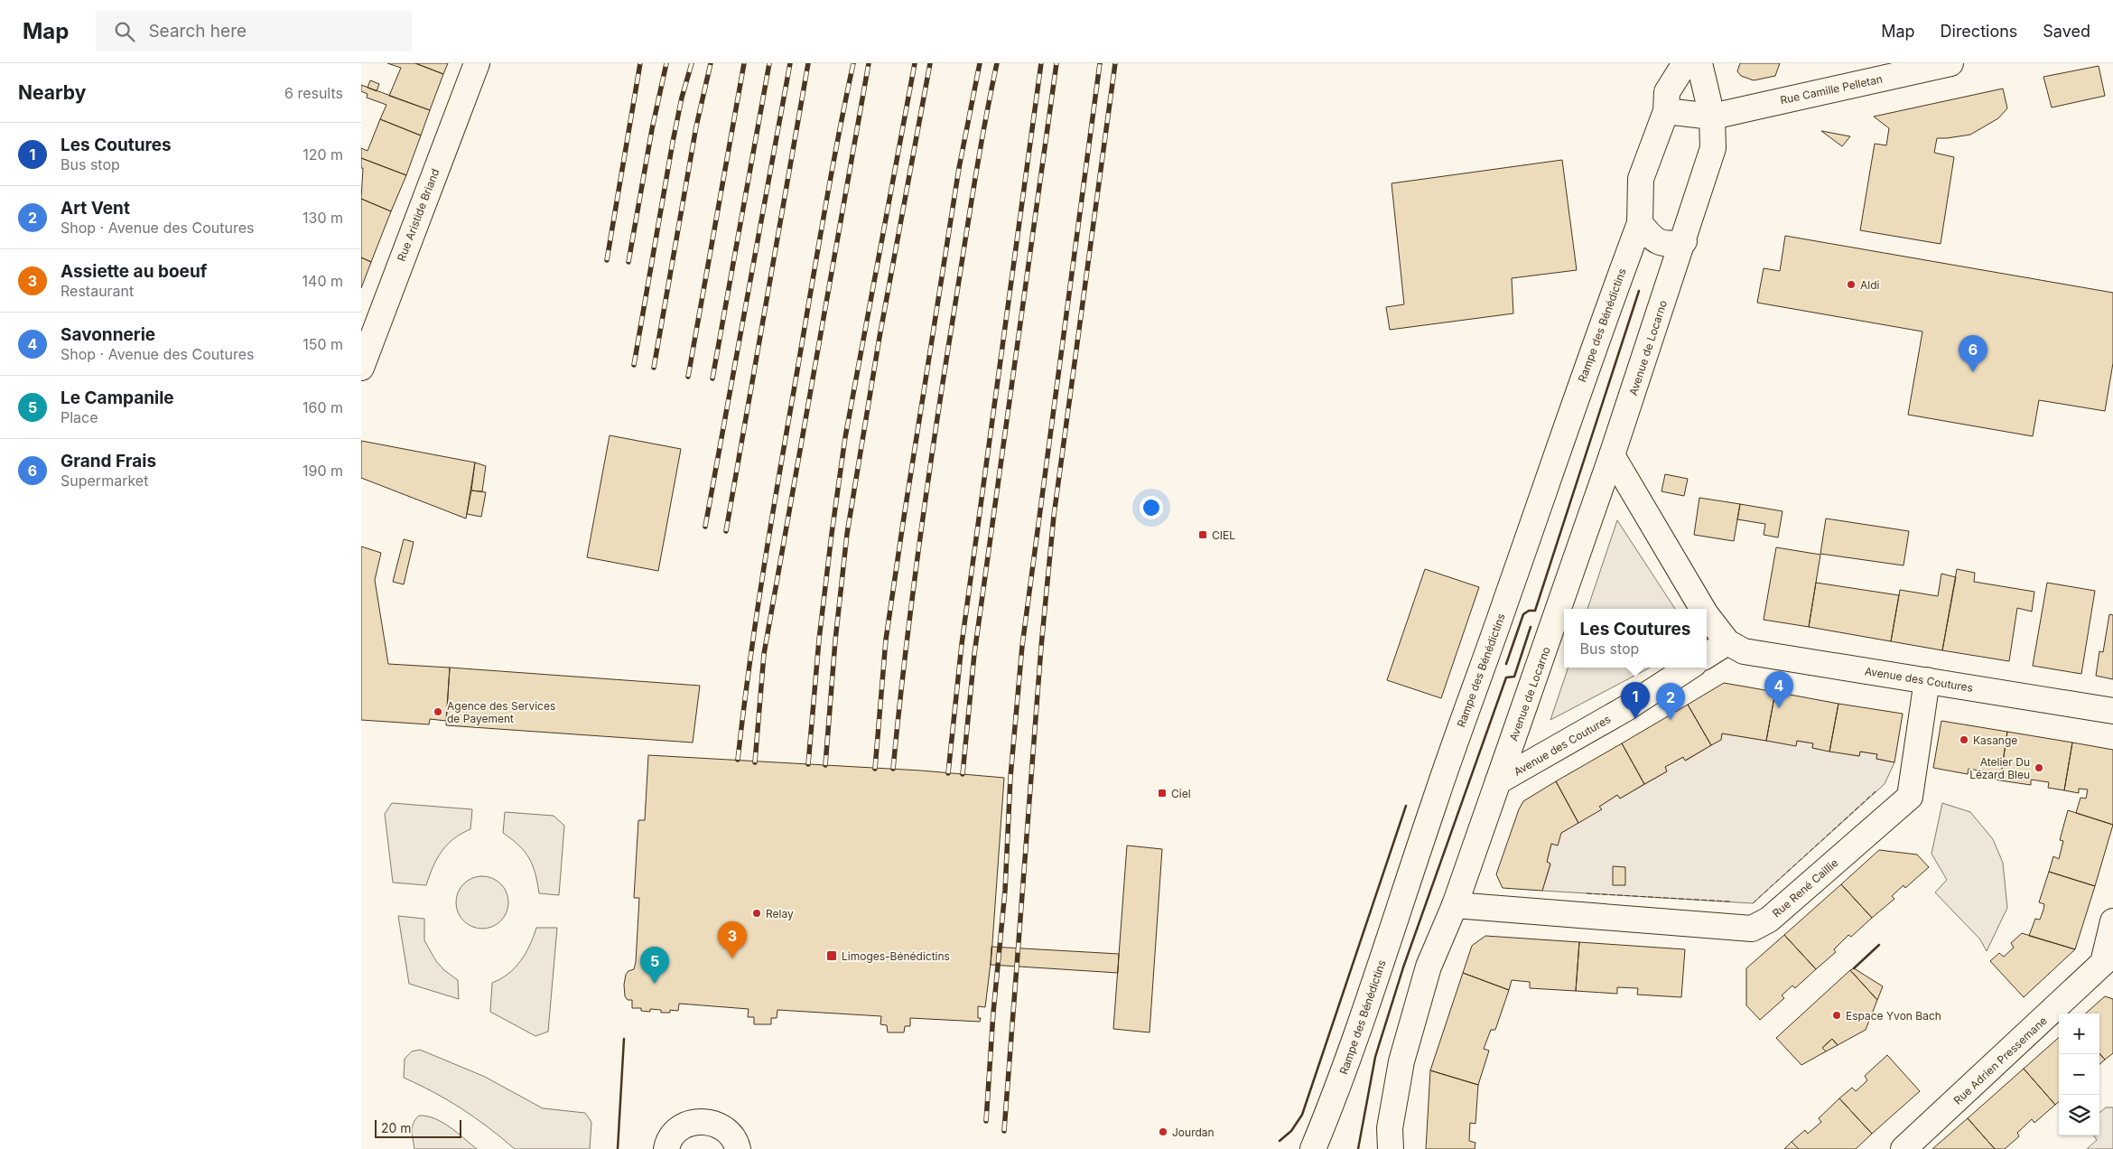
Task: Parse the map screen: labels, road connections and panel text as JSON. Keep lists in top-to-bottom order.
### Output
{
  "streets": {
    "street": [
      "Rue Camille Pelletan",
      "Rue Aristide Briand",
      "Rampe des Bénédictins",
      "Avenue de Locarno",
      "Avenue des Coutures",
      "Rue René Caillie",
      "Rue Adrien Pressemane"
    ]
  },
  "crossings": [
    ["Rue Camille Pelletan", "Rampe des Bénédictins"],
    ["Rue Camille Pelletan", "Avenue de Locarno"],
    ["Avenue de Locarno", "Avenue des Coutures"],
    ["Avenue de Locarno", "Rue René Caillie"],
    ["Avenue des Coutures", "Rue René Caillie"]
  ],
  "places": {
    "other": [
      "Aldi",
      "Agence des Services de Payement",
      "Kasange",
      "Atelier Du Lézard Bleu",
      "Relay",
      "Espace Yvon Bach",
      "Jourdan"
    ],
    "transit": ["CIEL", "Ciel", "Limoges-Bénédictins"]
  },
  "scale_bar": "20 m",
  "page": {
    "header": "Map",
    "search": "Search here",
    "nav": ["Map", "Directions", "Saved"],
    "heading": ["Nearby", "6 results"],
    "list": [
      {
        "mark": "1",
        "name": "Les Coutures",
        "note": "Bus stop",
        "value": "120 m"
      },
      {
        "mark": "2",
        "name": "Art Vent",
        "note": "Shop · Avenue des Coutures",
        "value": "130 m"
      },
      {
        "mark": "3",
        "name": "Assiette au boeuf",
        "note": "Restaurant",
        "value": "140 m"
      },
      {
        "mark": "4",
        "name": "Savonnerie",
        "note": "Shop · Avenue des Coutures",
        "value": "150 m"
      },
      {
        "mark": "5",
        "name": "Le Campanile",
        "note": "Place",
        "value": "160 m"
      },
      {
        "mark": "6",
        "name": "Grand Frais",
        "note": "Supermarket",
        "value": "190 m"
      }
    ],
    "pins": [
      "6",
      "4",
      "1",
      "2",
      "3",
      "5"
    ],
    "popup": ["Les Coutures", "Bus stop"],
    "map_buttons": ["+", "−"],
    "scale": "20 m"
  }
}
